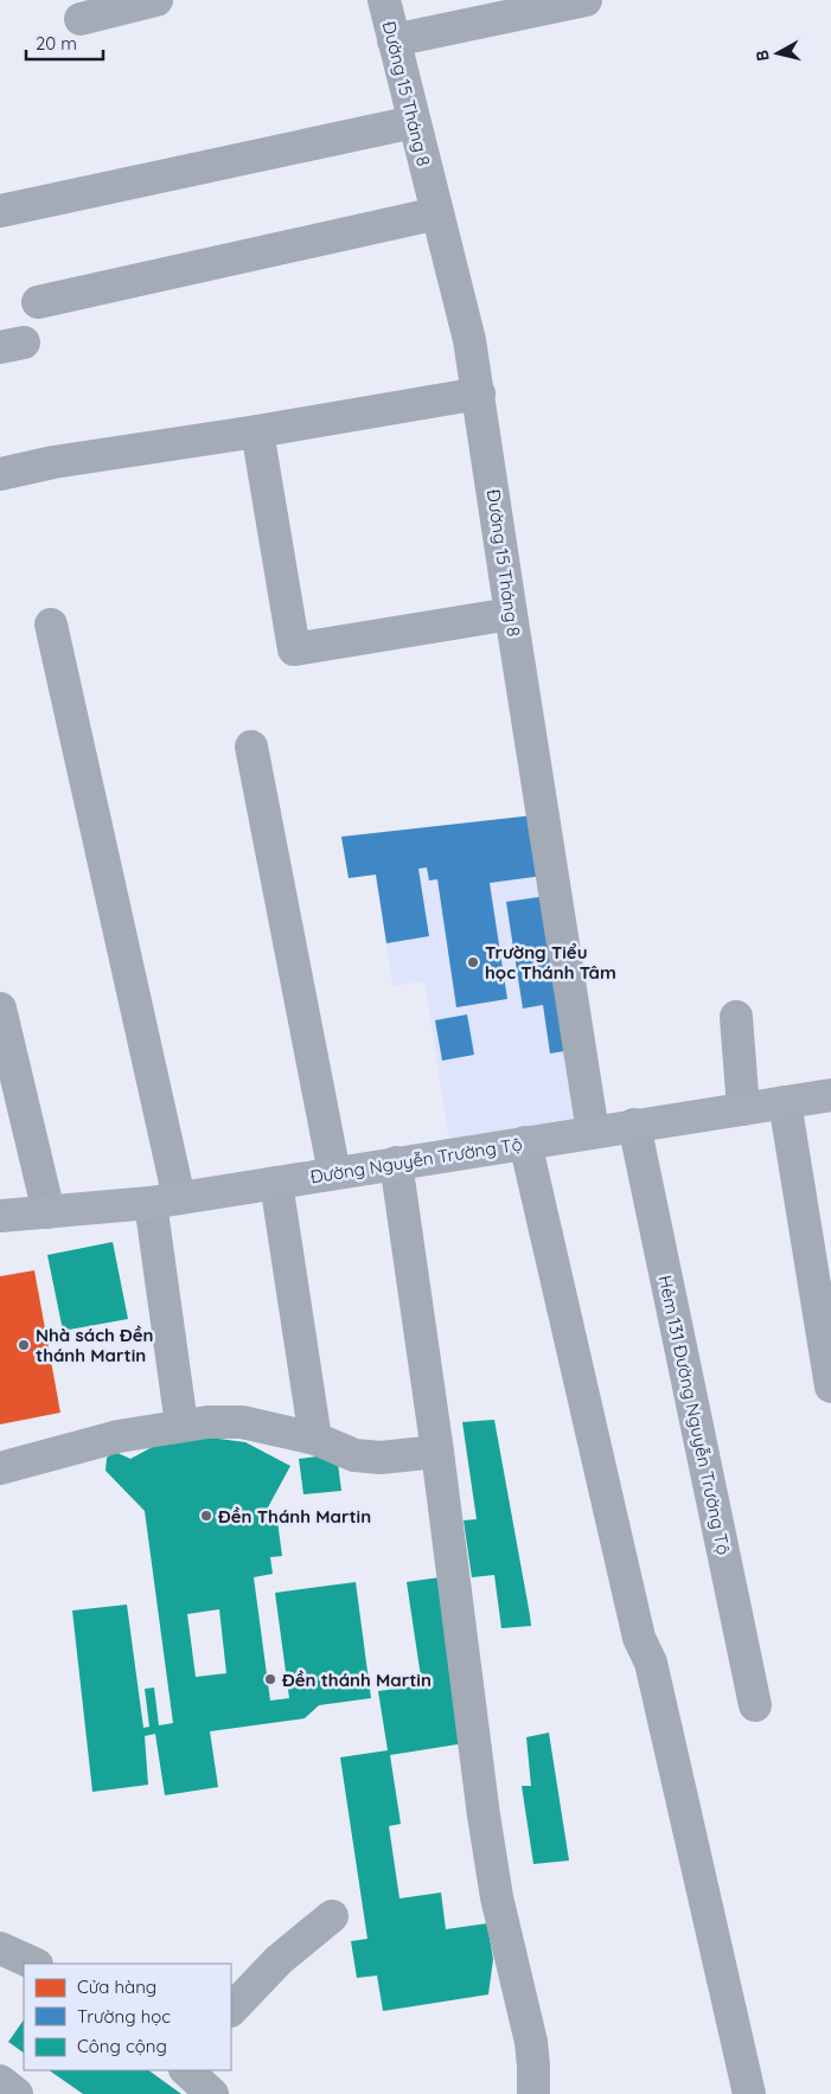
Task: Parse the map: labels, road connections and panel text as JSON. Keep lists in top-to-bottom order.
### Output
{
  "streets": {
    "main road": ["Đường Nguyễn Trường Tộ"],
    "street": ["Đường 15 Tháng 8", "Hẻm 131 Đường Nguyễn Trường Tộ"]
  },
  "crossings": [
    ["Đường 15 Tháng 8", "Đường Nguyễn Trường Tộ"],
    ["Đường Nguyễn Trường Tộ", "Hẻm 131 Đường Nguyễn Trường Tộ"]
  ],
  "places": [
    "Trường Tiểu học Thánh Tâm",
    "Nhà sách Đền thánh Martin",
    "Đền Thánh Martin",
    "Đền thánh Martin"
  ],
  "legend": ["Cửa hàng", "Trường học", "Công cộng"],
  "scale_bar": "20 m",
  "north": "left"
}
